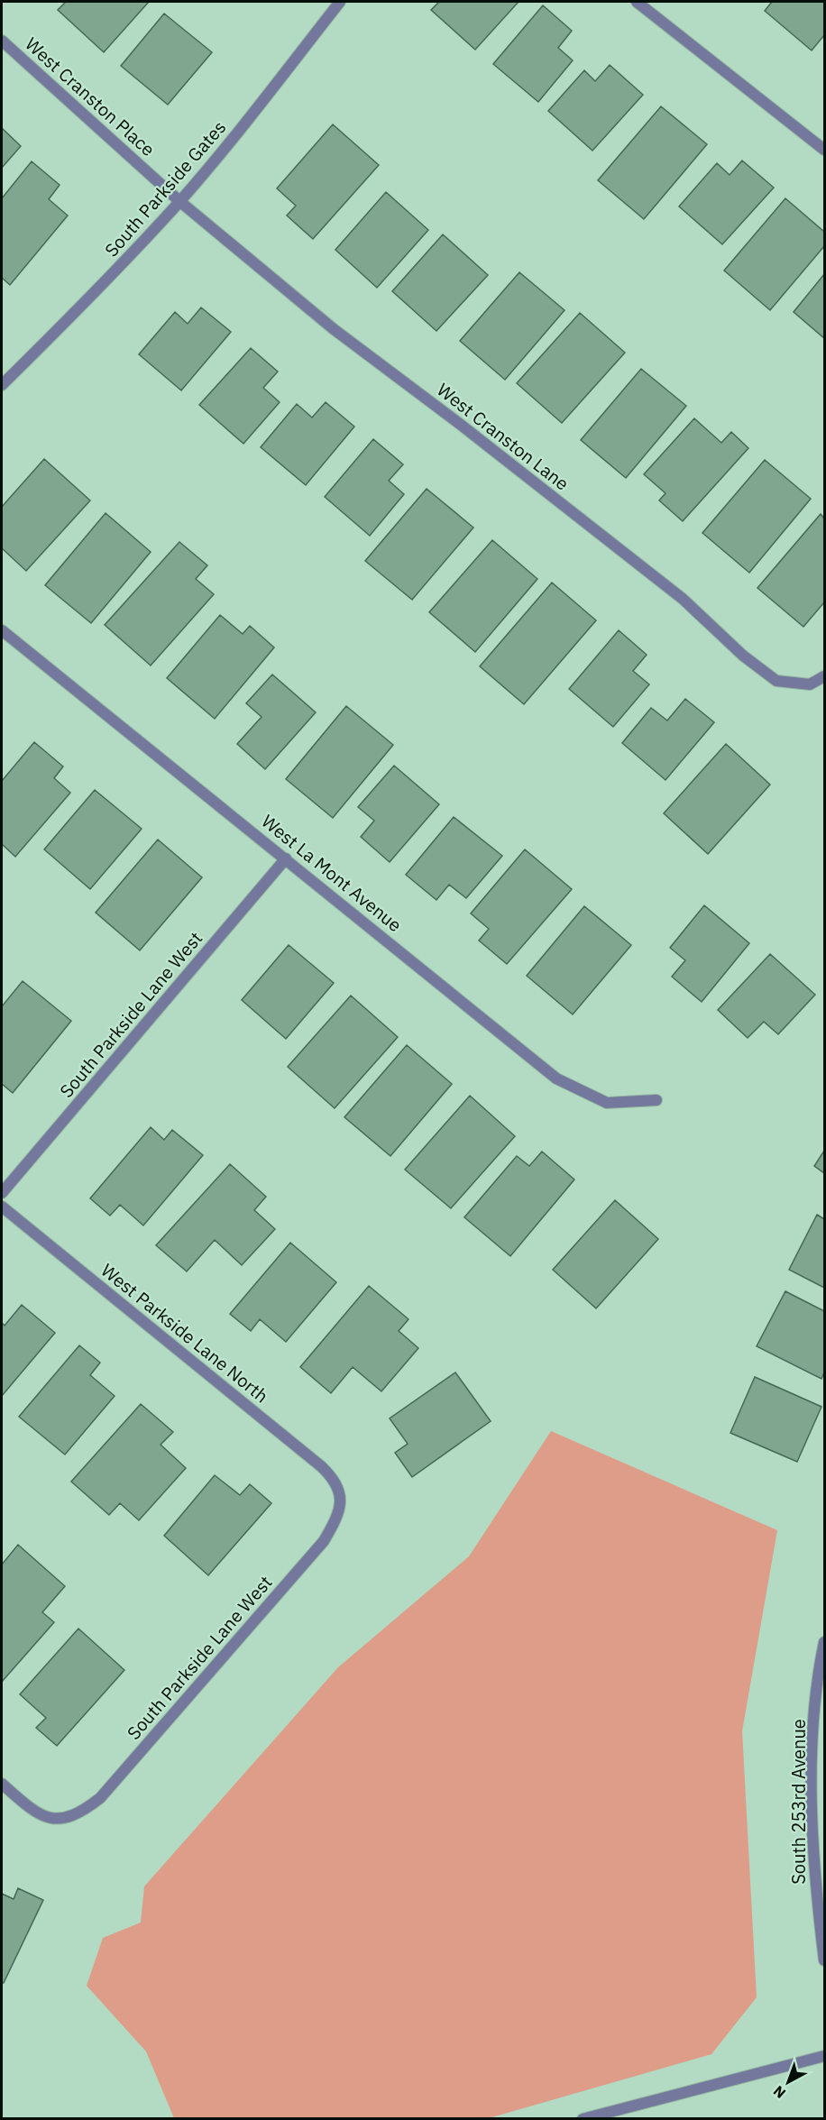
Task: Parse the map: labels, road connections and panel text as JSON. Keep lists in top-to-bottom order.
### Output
{
  "streets": {
    "street": [
      "West Cranston Place",
      "South Parkside Gates",
      "West Cranston Lane",
      "West La Mont Avenue",
      "South Parkside Lane West",
      "West Parkside Lane North",
      "South 253rd Avenue"
    ]
  },
  "crossings": [
    ["West Cranston Place", "South Parkside Gates"],
    ["West Cranston Place", "West Cranston Lane"],
    ["South Parkside Gates", "West Cranston Lane"],
    ["West La Mont Avenue", "South Parkside Lane West"],
    ["South Parkside Lane West", "West Parkside Lane North"]
  ],
  "north": "bottom left"
}
